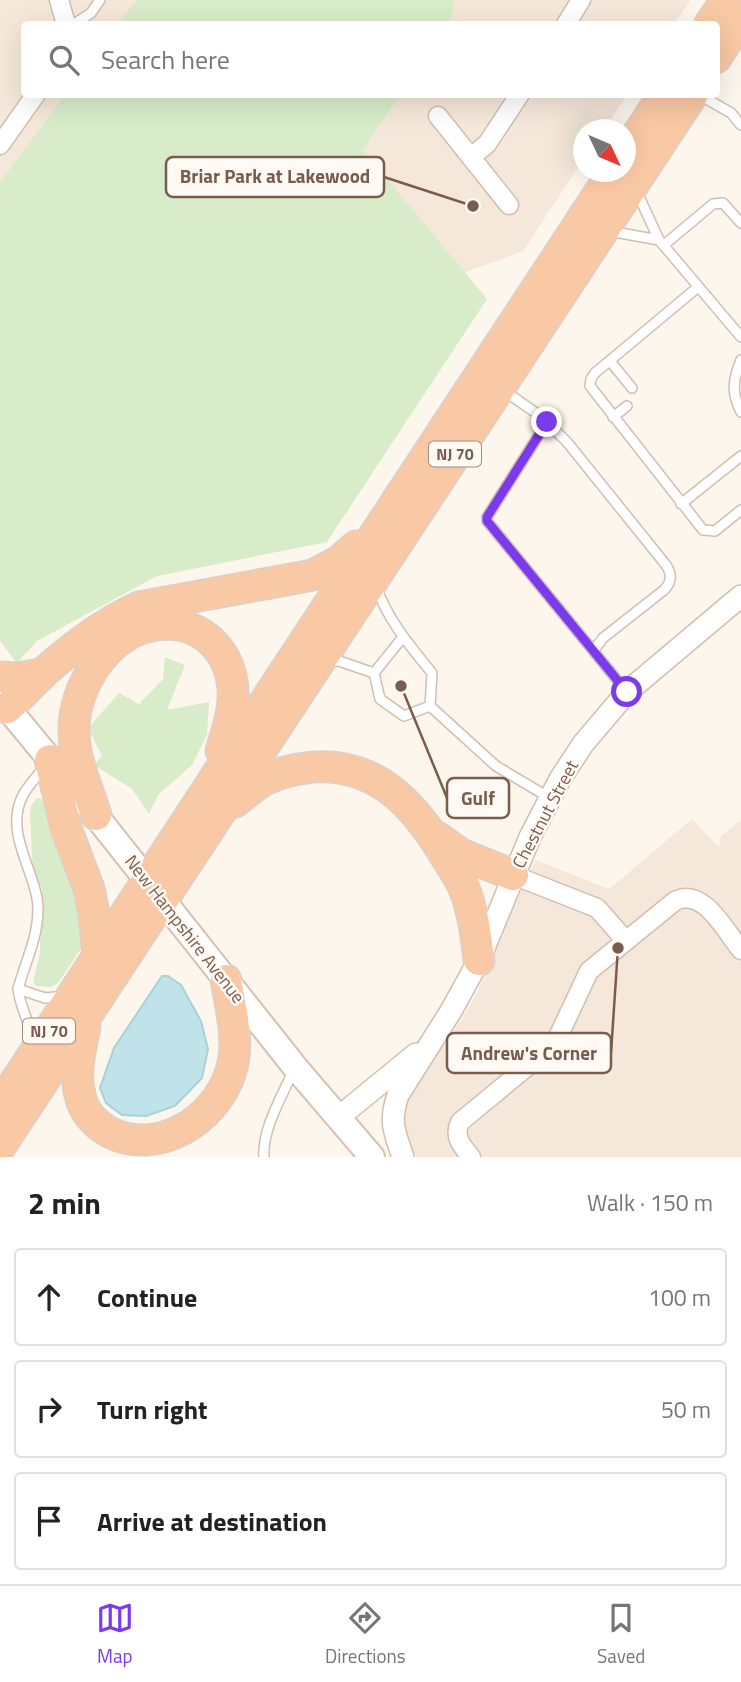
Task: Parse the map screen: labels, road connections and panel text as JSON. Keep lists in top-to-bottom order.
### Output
{
  "streets": {
    "highway": ["NJ 70"],
    "main road": ["New Hampshire Avenue"],
    "street": ["Chestnut Street"]
  },
  "crossings": [
    ["NJ 70", "New Hampshire Avenue"],
    ["Chestnut Street", "New Hampshire Avenue"]
  ],
  "places": ["Briar Park at Lakewood", "Gulf", "Andrew's Corner"],
  "north": "bottom right",
  "page": {
    "search": "Search here",
    "heading": ["2 min", "Walk · 150 m"],
    "list": [
      ["Continue", "100 m"],
      ["Turn right", "50 m"],
      "Arrive at destination"
    ],
    "nav": ["Map", "Directions", "Saved"]
  }
}
